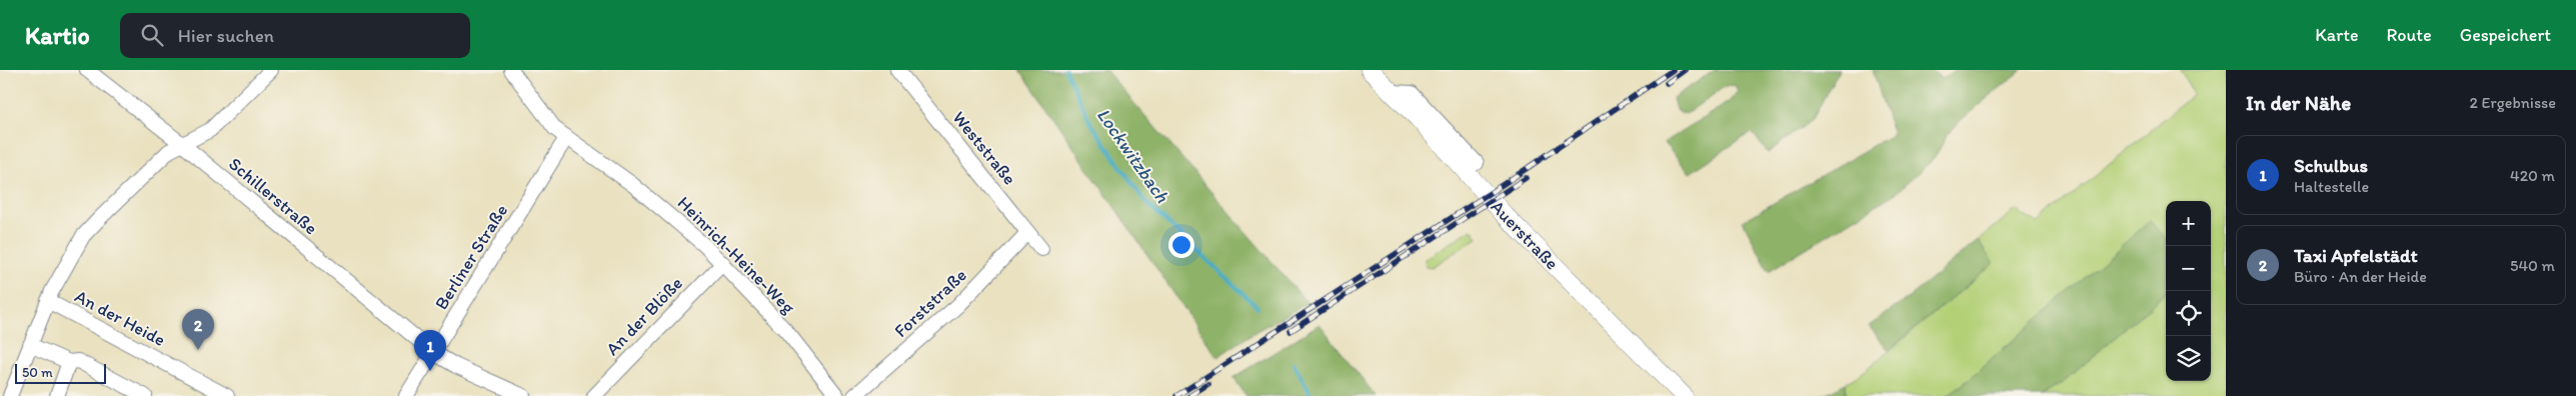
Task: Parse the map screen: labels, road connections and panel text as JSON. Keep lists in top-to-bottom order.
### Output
{
  "streets": {
    "street": [
      "Weststraße",
      "Schillerstraße",
      "Auerstraße",
      "Heinrich-Heine-Weg",
      "Berliner Straße",
      "Forststraße",
      "An der Blöße",
      "An der Heide"
    ]
  },
  "crossings": [
    ["Weststraße", "Forststraße"],
    ["Schillerstraße", "Berliner Straße"],
    ["Heinrich-Heine-Weg", "Berliner Straße"],
    ["Heinrich-Heine-Weg", "An der Blöße"]
  ],
  "water": ["Lockwitzbach"],
  "scale_bar": "50 m",
  "page": {
    "header": "Kartio",
    "search": "Hier suchen",
    "nav": ["Karte", "Route", "Gespeichert"],
    "heading": ["In der Nähe", "2 Ergebnisse"],
    "list": [
      {
        "mark": "1",
        "name": "Schulbus",
        "note": "Haltestelle",
        "value": "420 m"
      },
      {
        "mark": "2",
        "name": "Taxi Apfelstädt",
        "note": "Büro · An der Heide",
        "value": "540 m"
      }
    ],
    "map_buttons": ["+", "−"],
    "pins": ["2", "1"],
    "scale": "50 m"
  }
}
